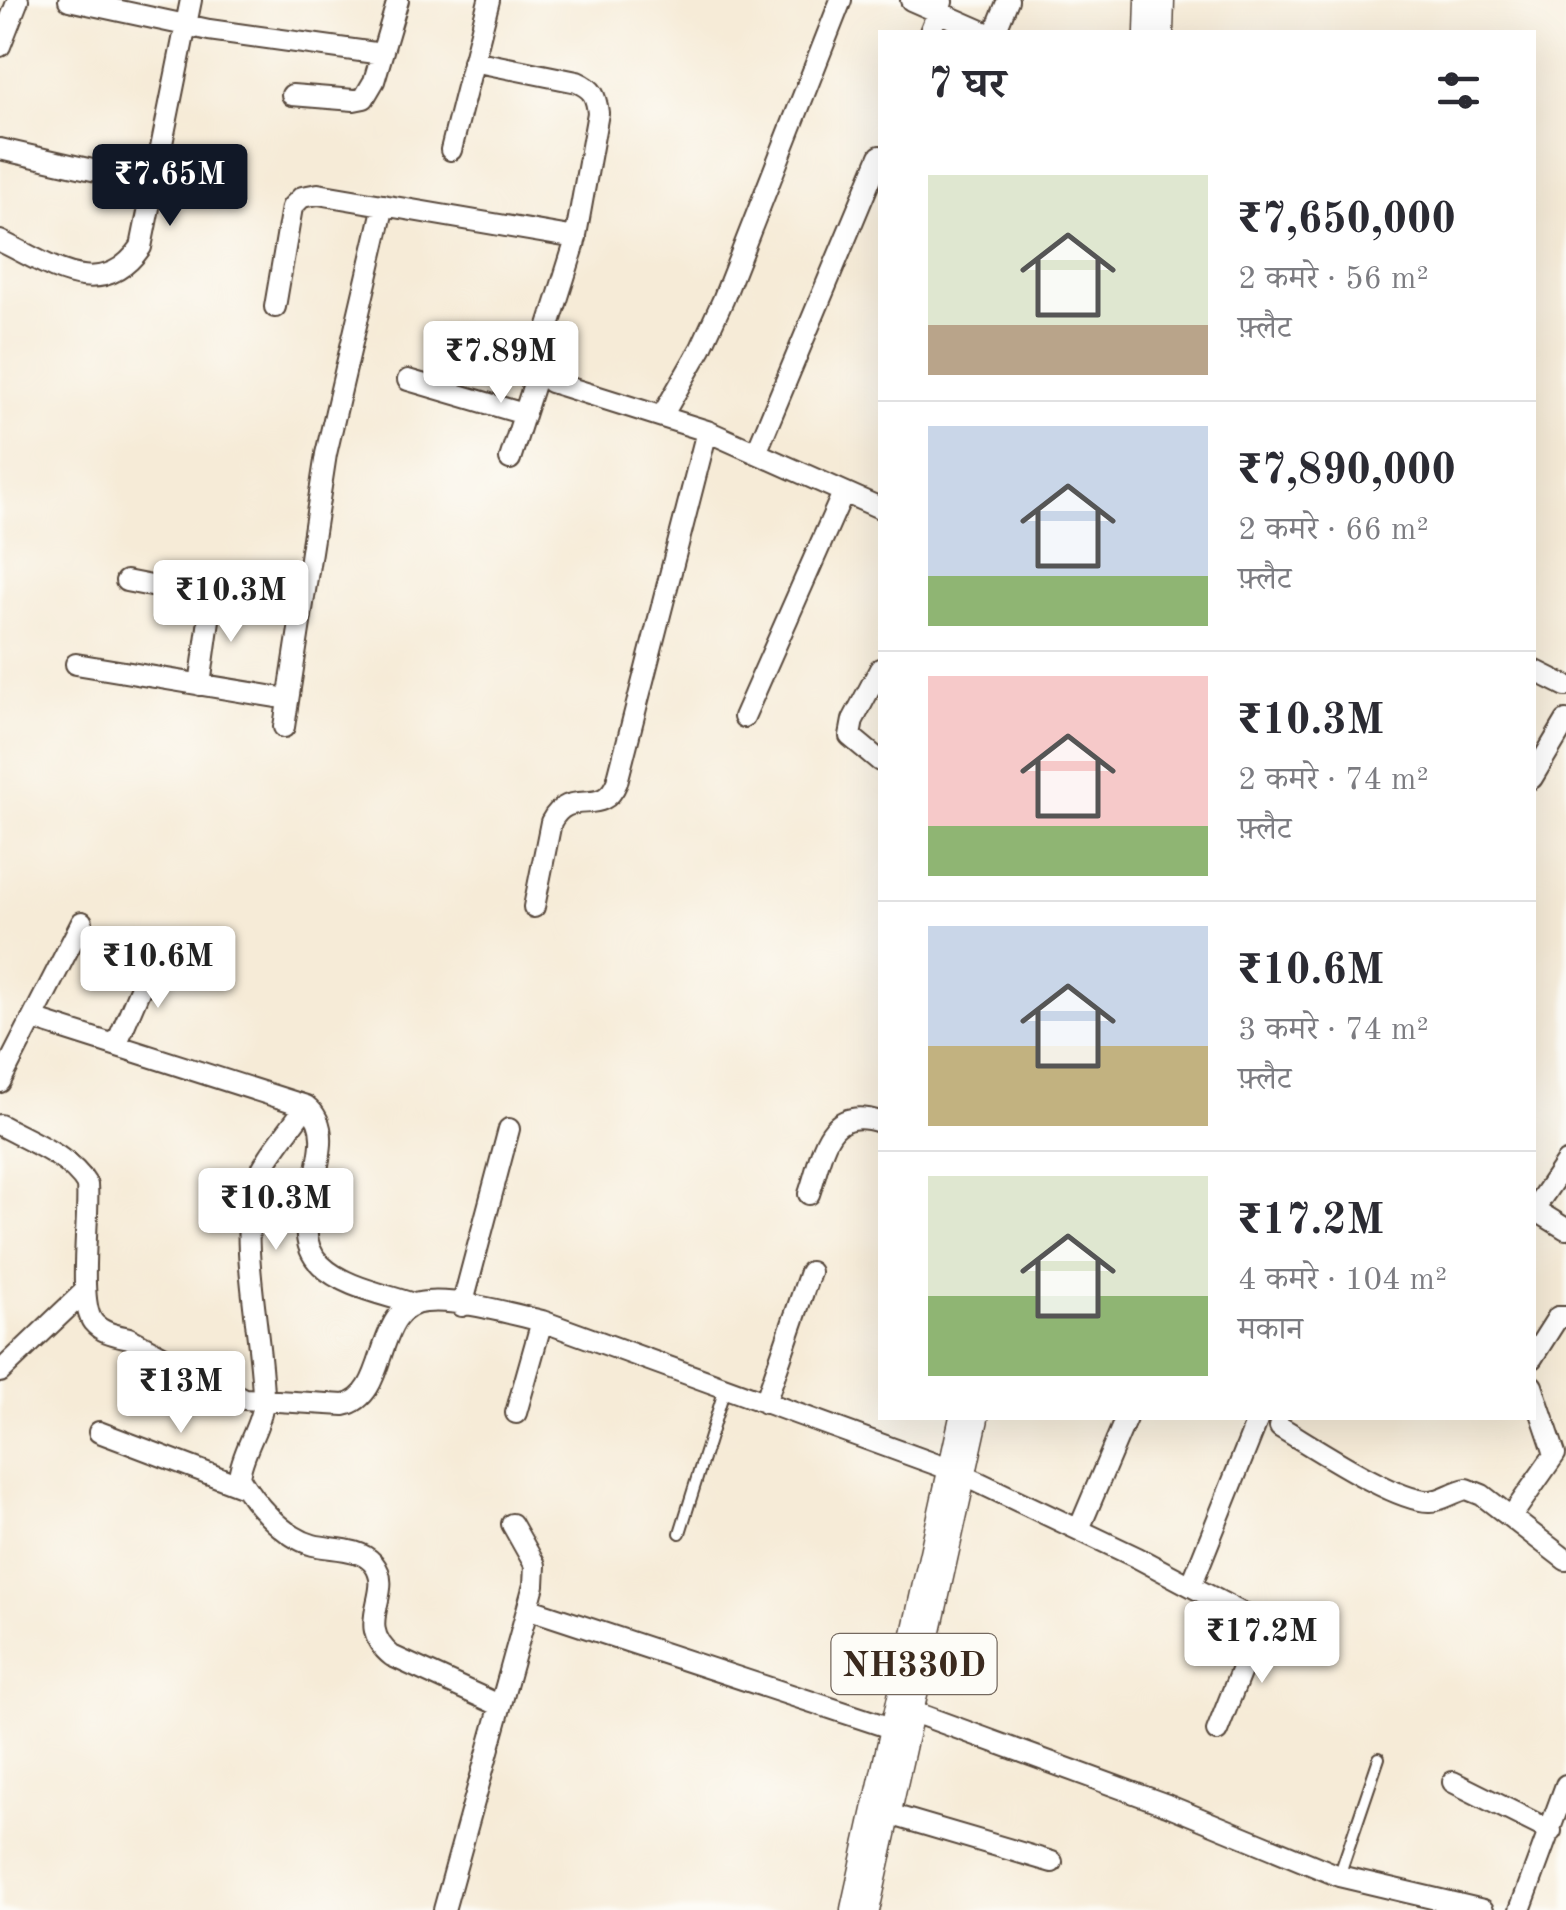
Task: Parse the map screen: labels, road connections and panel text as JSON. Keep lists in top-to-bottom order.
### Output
{
  "streets": {
    "highway": ["NH330D"]
  },
  "page": {
    "heading": "7 घर",
    "price": [
      "₹7.65M",
      "₹7.89M",
      "₹10.3M",
      "₹10.6M",
      "₹10.3M",
      "₹13M",
      "₹17.2M"
    ],
    "list": [
      {
        "name": "₹7,650,000",
        "note": "2 कमरे · 56 m² · फ़्लैट"
      },
      {
        "name": "₹7,890,000",
        "note": "2 कमरे · 66 m² · फ़्लैट"
      },
      {
        "name": "₹10.3M",
        "note": "2 कमरे · 74 m² · फ़्लैट"
      },
      {
        "name": "₹10.6M",
        "note": "3 कमरे · 74 m² · फ़्लैट"
      },
      {
        "name": "₹17.2M",
        "note": "4 कमरे · 104 m² · मकान"
      }
    ]
  }
}
